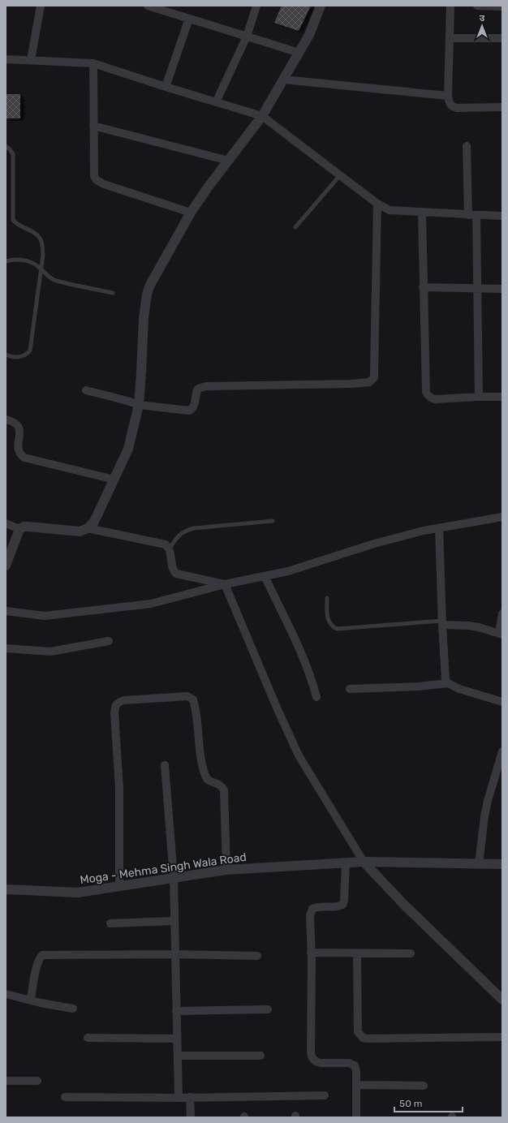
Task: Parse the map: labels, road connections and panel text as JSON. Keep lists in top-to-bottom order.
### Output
{
  "streets": {
    "street": ["Moga - Mehma Singh Wala Road"]
  },
  "scale_bar": "50 m",
  "north": "top"
}
